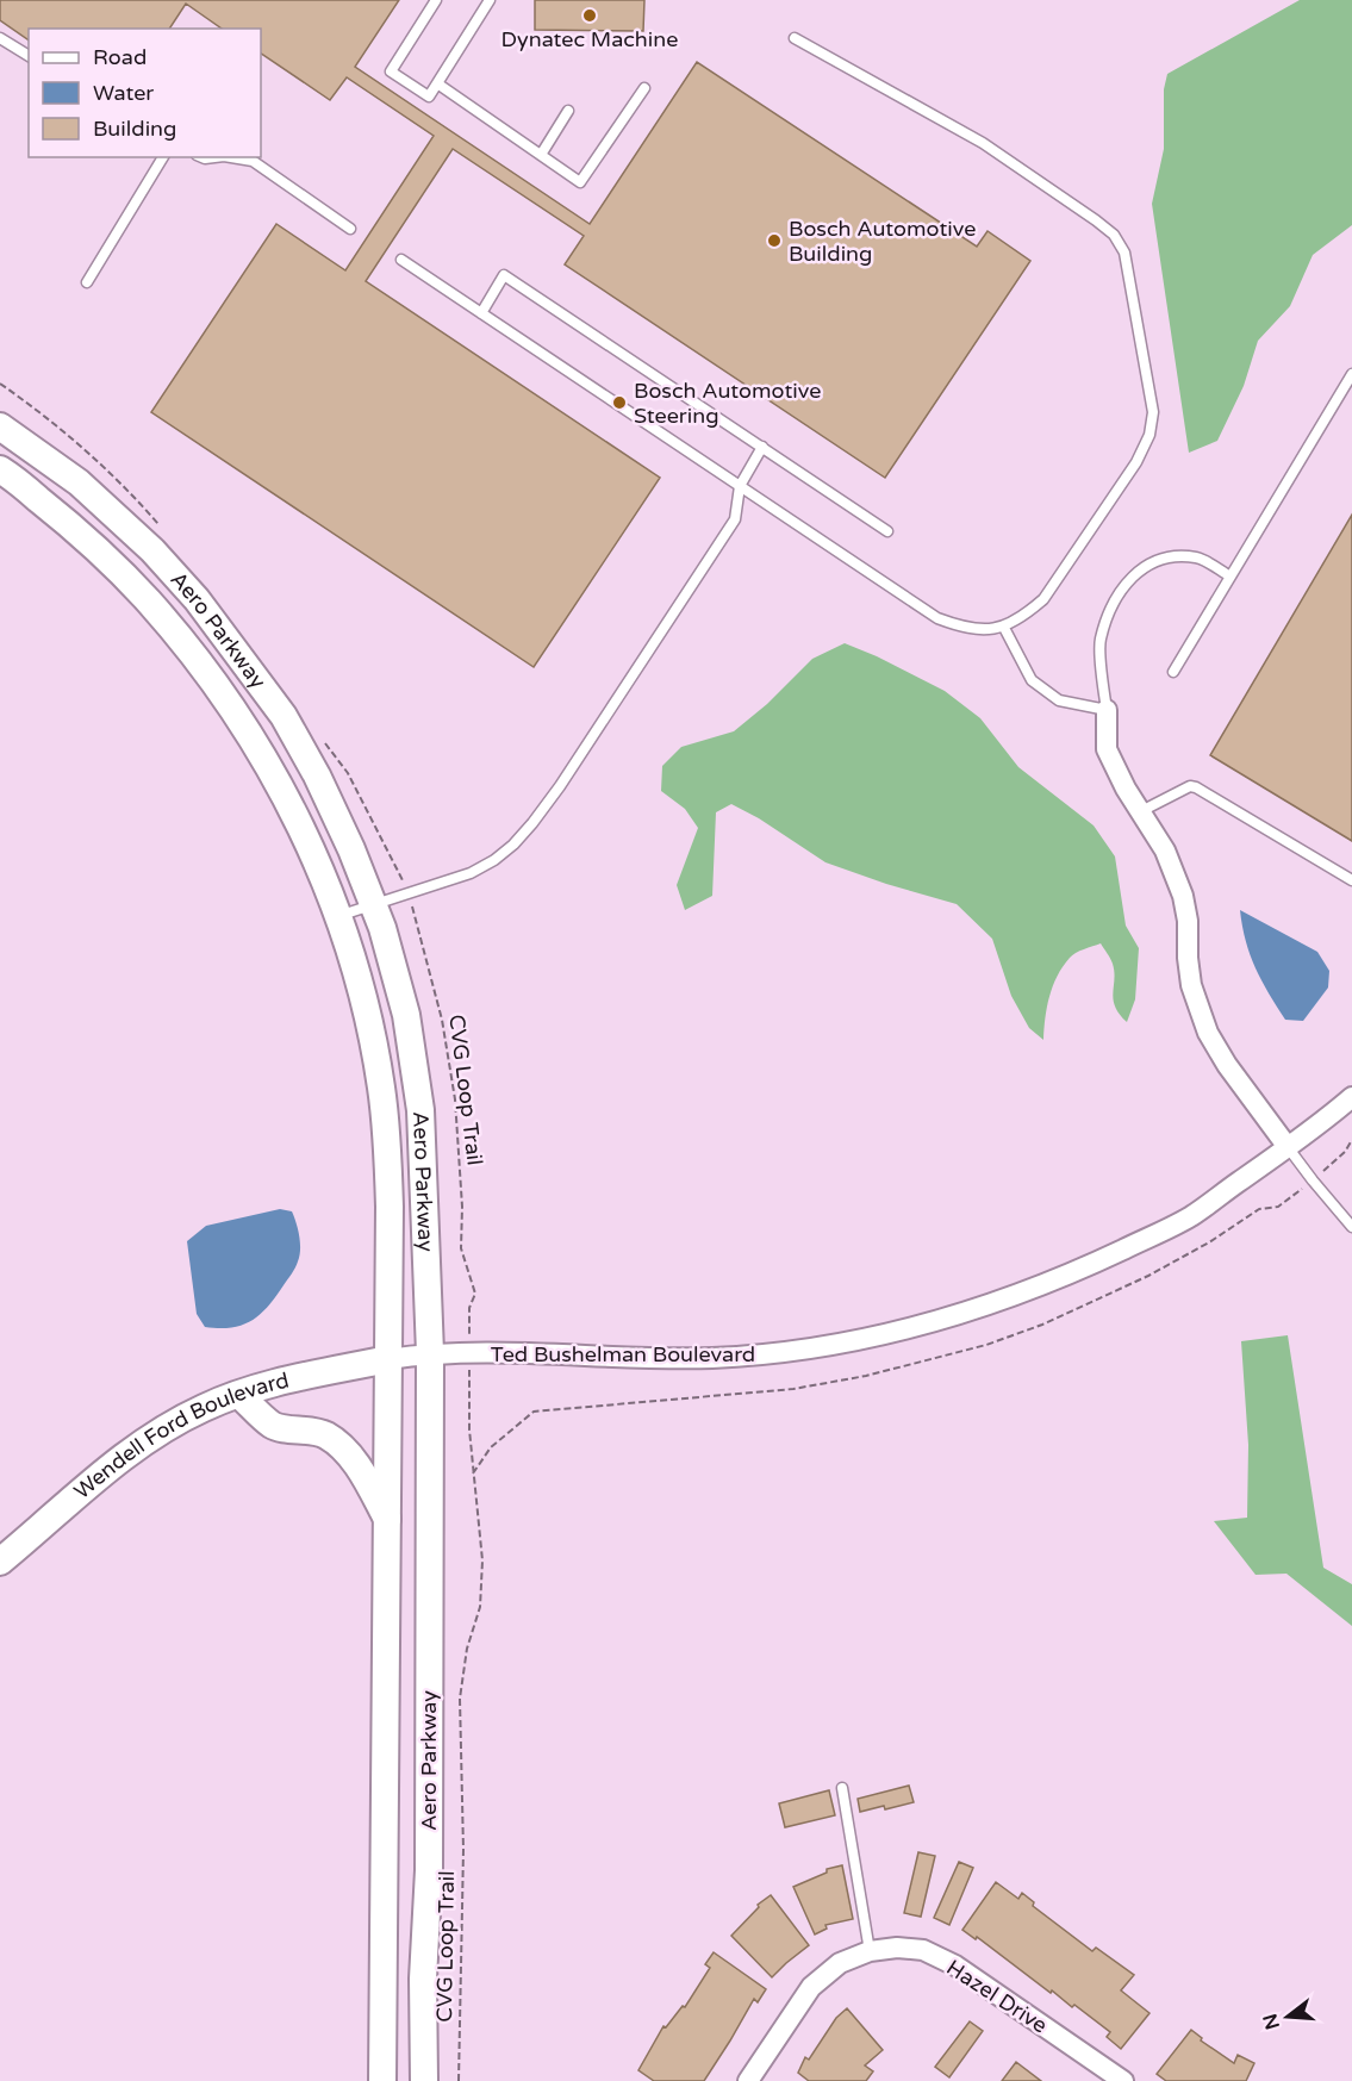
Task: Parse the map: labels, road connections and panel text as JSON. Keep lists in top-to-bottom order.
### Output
{
  "streets": {
    "main road": ["Aero Parkway", "Wendell Ford Boulevard"],
    "street": ["Ted Bushelman Boulevard", "Hazel Drive"],
    "path": ["CVG Loop Trail"]
  },
  "crossings": [
    ["Aero Parkway", "Ted Bushelman Boulevard"],
    ["Aero Parkway", "Wendell Ford Boulevard"],
    ["Ted Bushelman Boulevard", "Wendell Ford Boulevard"]
  ],
  "places": ["Dynatec Machine", "Bosch Automotive Building", "Bosch Automotive Steering"],
  "legend": ["Road", "Water", "Building"],
  "north": "left"
}
